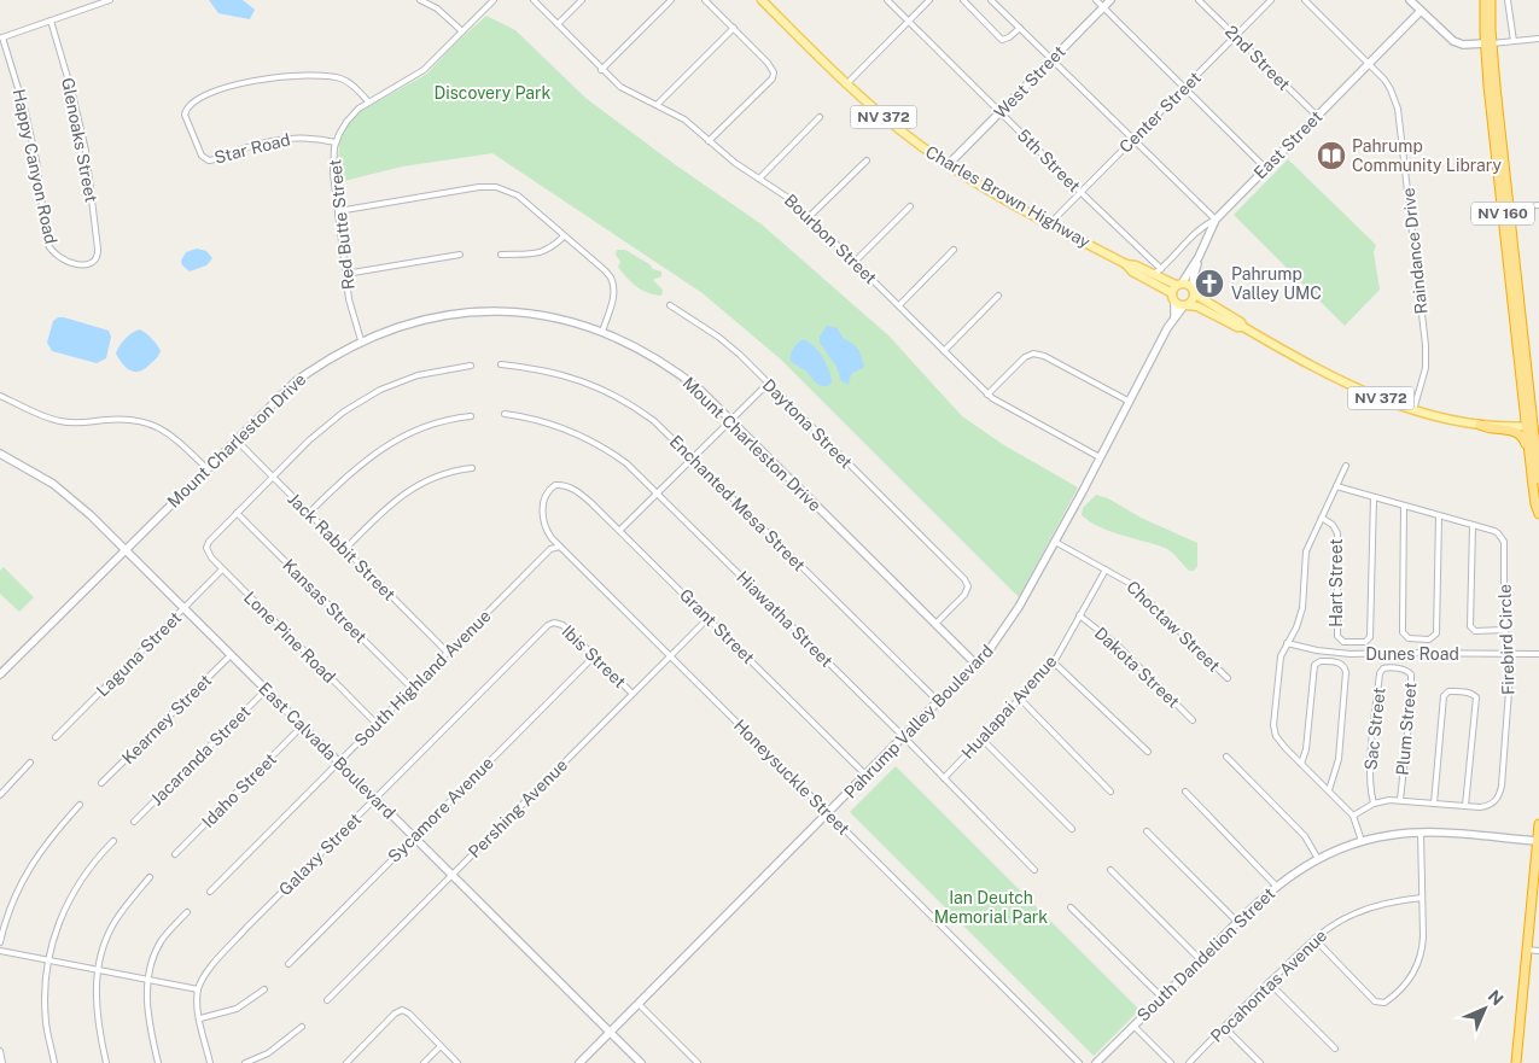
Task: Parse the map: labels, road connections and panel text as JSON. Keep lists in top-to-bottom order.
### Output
{
  "streets": {
    "highway": ["NV 160"],
    "main road": ["NV 372", "Charles Brown Highway"],
    "street": [
      "2nd Street",
      "West Street",
      "Center Street",
      "Glenoaks Street",
      "East Street",
      "Star Road",
      "5th Street",
      "Happy Canyon Road",
      "Red Butte Street",
      "Bourbon Street",
      "Raindance Drive",
      "Daytona Street",
      "Mount Charleston Drive",
      "Enchanted Mesa Street",
      "Jack Rabbit Street",
      "Hart Street",
      "Kansas Street",
      "Hiawatha Street",
      "Grant Street",
      "Choctaw Street",
      "Lone Pine Road",
      "Firebird Circle",
      "Laguna Street",
      "Dunes Road",
      "Ibis Street",
      "Dakota Street",
      "South Highland Avenue",
      "Hualapai Avenue",
      "Kearney Street",
      "Pahrump Valley Boulevard",
      "Sac Street",
      "Plum Street",
      "East Calvada Boulevard",
      "Jacaranda Street",
      "Honeysuckle Street",
      "Idaho Street",
      "Pershing Avenue",
      "Sycamore Avenue",
      "Galaxy Street",
      "South Dandelion Street",
      "Pocahontas Avenue"
    ]
  },
  "crossings": [
    ["2nd Street", "Center Street"],
    ["2nd Street", "East Street"],
    ["West Street", "5th Street"],
    ["West Street", "Charles Brown Highway"],
    ["Center Street", "5th Street"],
    ["Center Street", "Charles Brown Highway"],
    ["NV 372", "Charles Brown Highway"],
    ["NV 372", "NV 160"],
    ["NV 372", "Raindance Drive"],
    ["NV 372", "Pahrump Valley Boulevard"],
    ["Glenoaks Street", "Happy Canyon Road"],
    ["East Street", "5th Street"],
    ["East Street", "Charles Brown Highway"],
    ["East Street", "Raindance Drive"],
    ["Star Road", "Red Butte Street"],
    ["Charles Brown Highway", "Pahrump Valley Boulevard"],
    ["Red Butte Street", "Mount Charleston Drive"],
    ["Bourbon Street", "Pahrump Valley Boulevard"],
    ["Daytona Street", "Mount Charleston Drive"],
    ["Mount Charleston Drive", "Jack Rabbit Street"],
    ["Mount Charleston Drive", "Pahrump Valley Boulevard"],
    ["Mount Charleston Drive", "East Calvada Boulevard"],
    ["Enchanted Mesa Street", "Pahrump Valley Boulevard"],
    ["Jack Rabbit Street", "South Highland Avenue"],
    ["Hart Street", "Firebird Circle"],
    ["Kansas Street", "Lone Pine Road"],
    ["Kansas Street", "South Highland Avenue"],
    ["Hiawatha Street", "Hualapai Avenue"],
    ["Hiawatha Street", "Pahrump Valley Boulevard"],
    ["Grant Street", "Pahrump Valley Boulevard"],
    ["Grant Street", "Honeysuckle Street"],
    ["Grant Street", "Pershing Avenue"],
    ["Choctaw Street", "Hualapai Avenue"],
    ["Choctaw Street", "Pahrump Valley Boulevard"],
    ["Lone Pine Road", "Laguna Street"],
    ["Lone Pine Road", "South Highland Avenue"],
    ["Firebird Circle", "Dunes Road"],
    ["Firebird Circle", "Sac Street"],
    ["Firebird Circle", "Plum Street"],
    ["Laguna Street", "East Calvada Boulevard"],
    ["Ibis Street", "Pershing Avenue"],
    ["Ibis Street", "Sycamore Avenue"],
    ["Ibis Street", "Galaxy Street"],
    ["Dakota Street", "Hualapai Avenue"],
    ["South Highland Avenue", "East Calvada Boulevard"],
    ["South Highland Avenue", "Honeysuckle Street"],
    ["Kearney Street", "East Calvada Boulevard"],
    ["Pahrump Valley Boulevard", "East Calvada Boulevard"],
    ["Pahrump Valley Boulevard", "Honeysuckle Street"],
    ["Sac Street", "Plum Street"],
    ["East Calvada Boulevard", "Jacaranda Street"],
    ["East Calvada Boulevard", "Idaho Street"],
    ["East Calvada Boulevard", "Pershing Avenue"],
    ["East Calvada Boulevard", "Sycamore Avenue"],
    ["East Calvada Boulevard", "Galaxy Street"],
    ["Honeysuckle Street", "Pershing Avenue"]
  ],
  "parks": ["Discovery Park", "Ian Deutch Memorial Park"],
  "places": {
    "library": ["Pahrump Community Library"],
    "church": ["Pahrump Valley UMC"]
  },
  "north": "top right"
}
